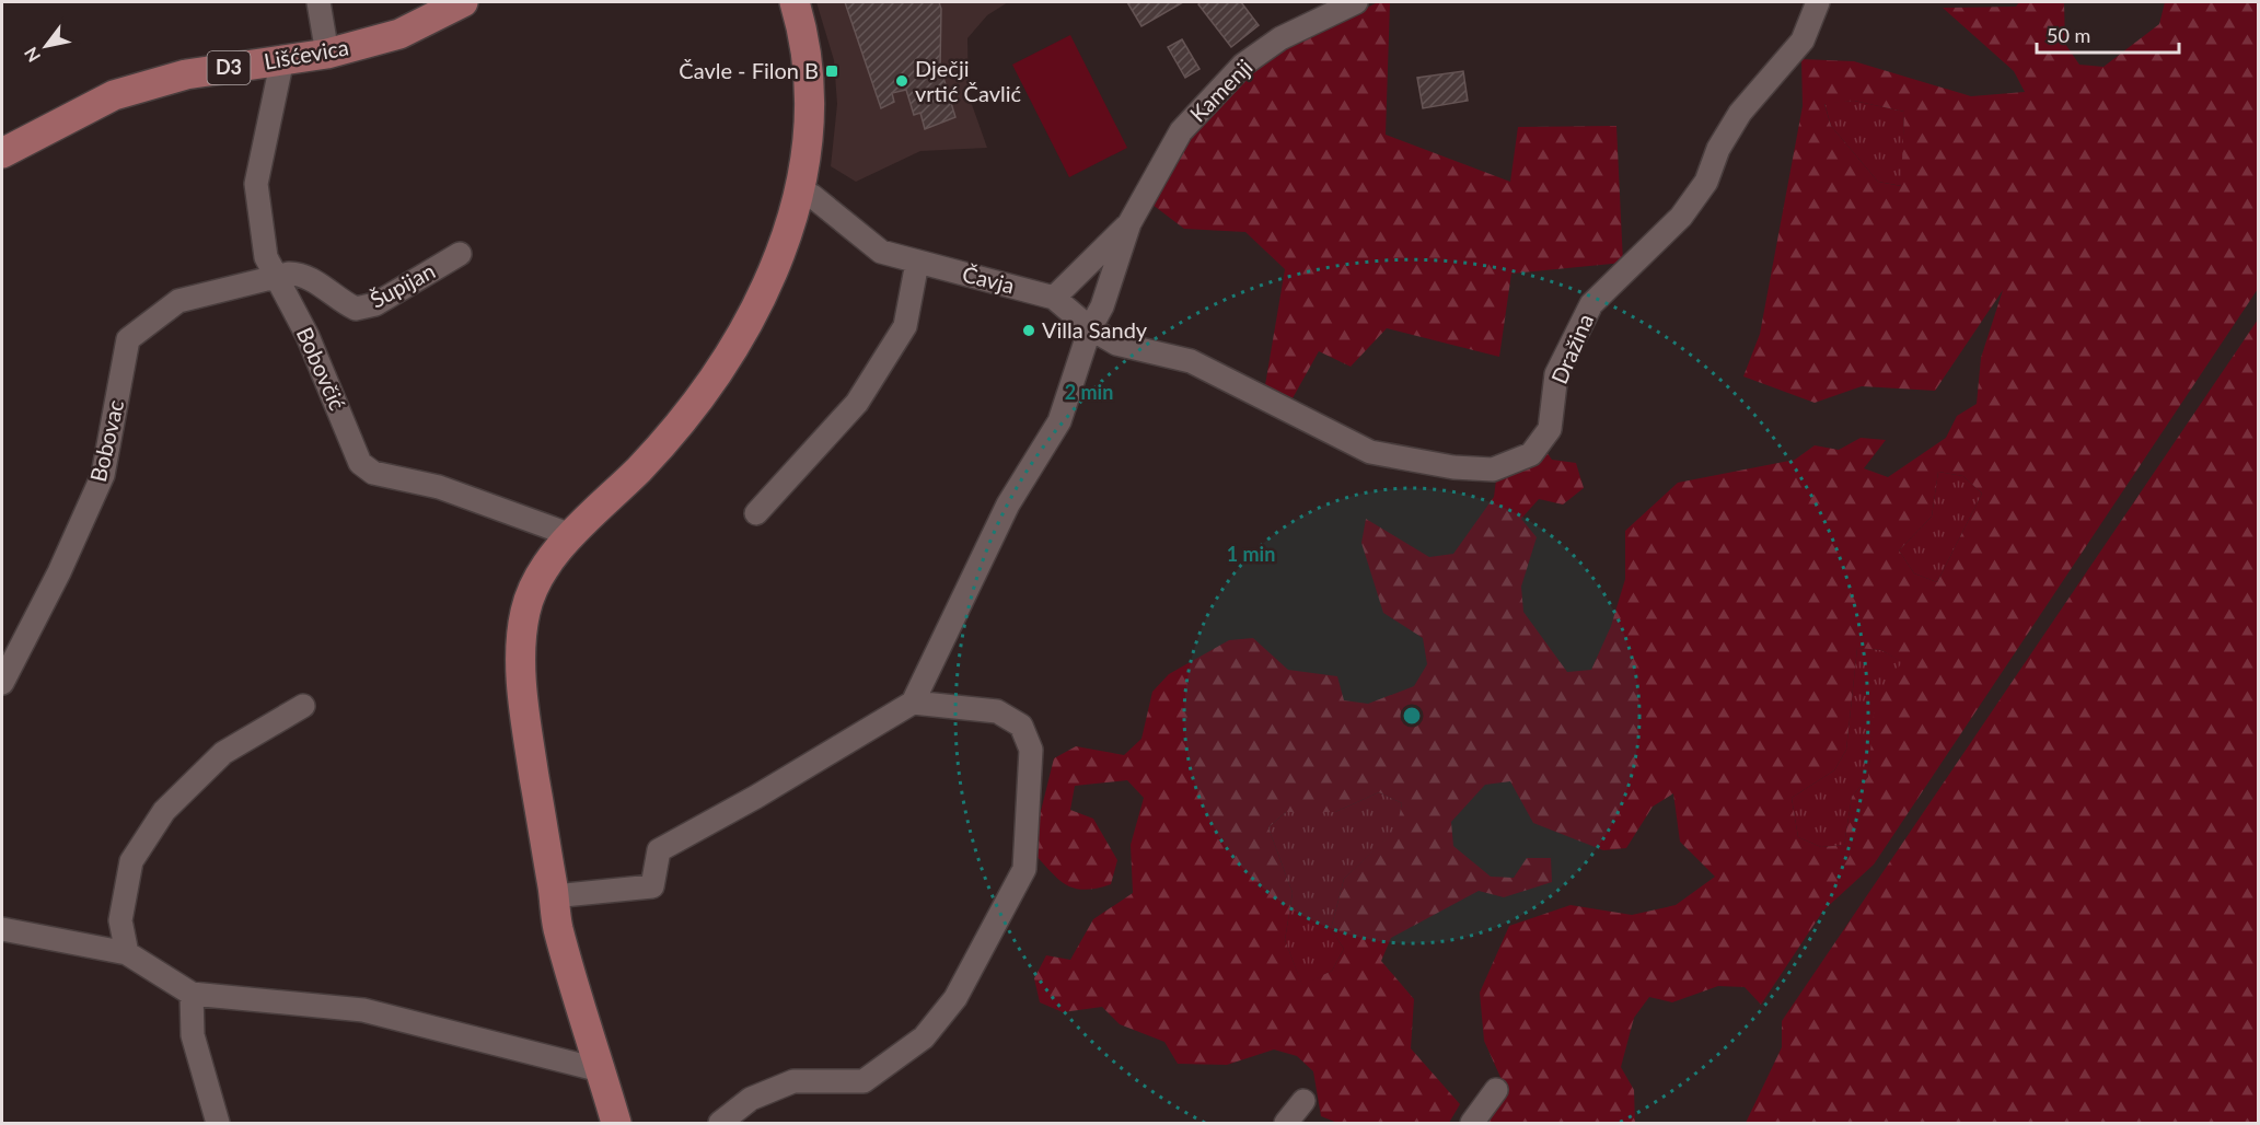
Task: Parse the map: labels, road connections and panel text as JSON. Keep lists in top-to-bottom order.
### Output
{
  "streets": {
    "main road": ["Lišćevica", "D3"],
    "street": [
      "Kamenji",
      "Čavja",
      "Šupijan",
      "Dražina",
      "Bobovčić",
      "Bobovac"
    ]
  },
  "crossings": [
    ["Lišćevica", "Bobovčić"],
    ["Kamenji", "Čavja"],
    ["Kamenji", "Dražina"],
    ["Čavja", "Dražina"],
    ["Šupijan", "Bobovčić"],
    ["Šupijan", "Bobovac"],
    ["Bobovčić", "Bobovac"]
  ],
  "places": {
    "transit": ["Čavle - Filon B"],
    "other": ["Dječji vrtić Čavlić", "Villa Sandy"]
  },
  "scale_bar": "50 m",
  "north": "bottom left",
  "rings": ["2 min", "1 min"]
}
